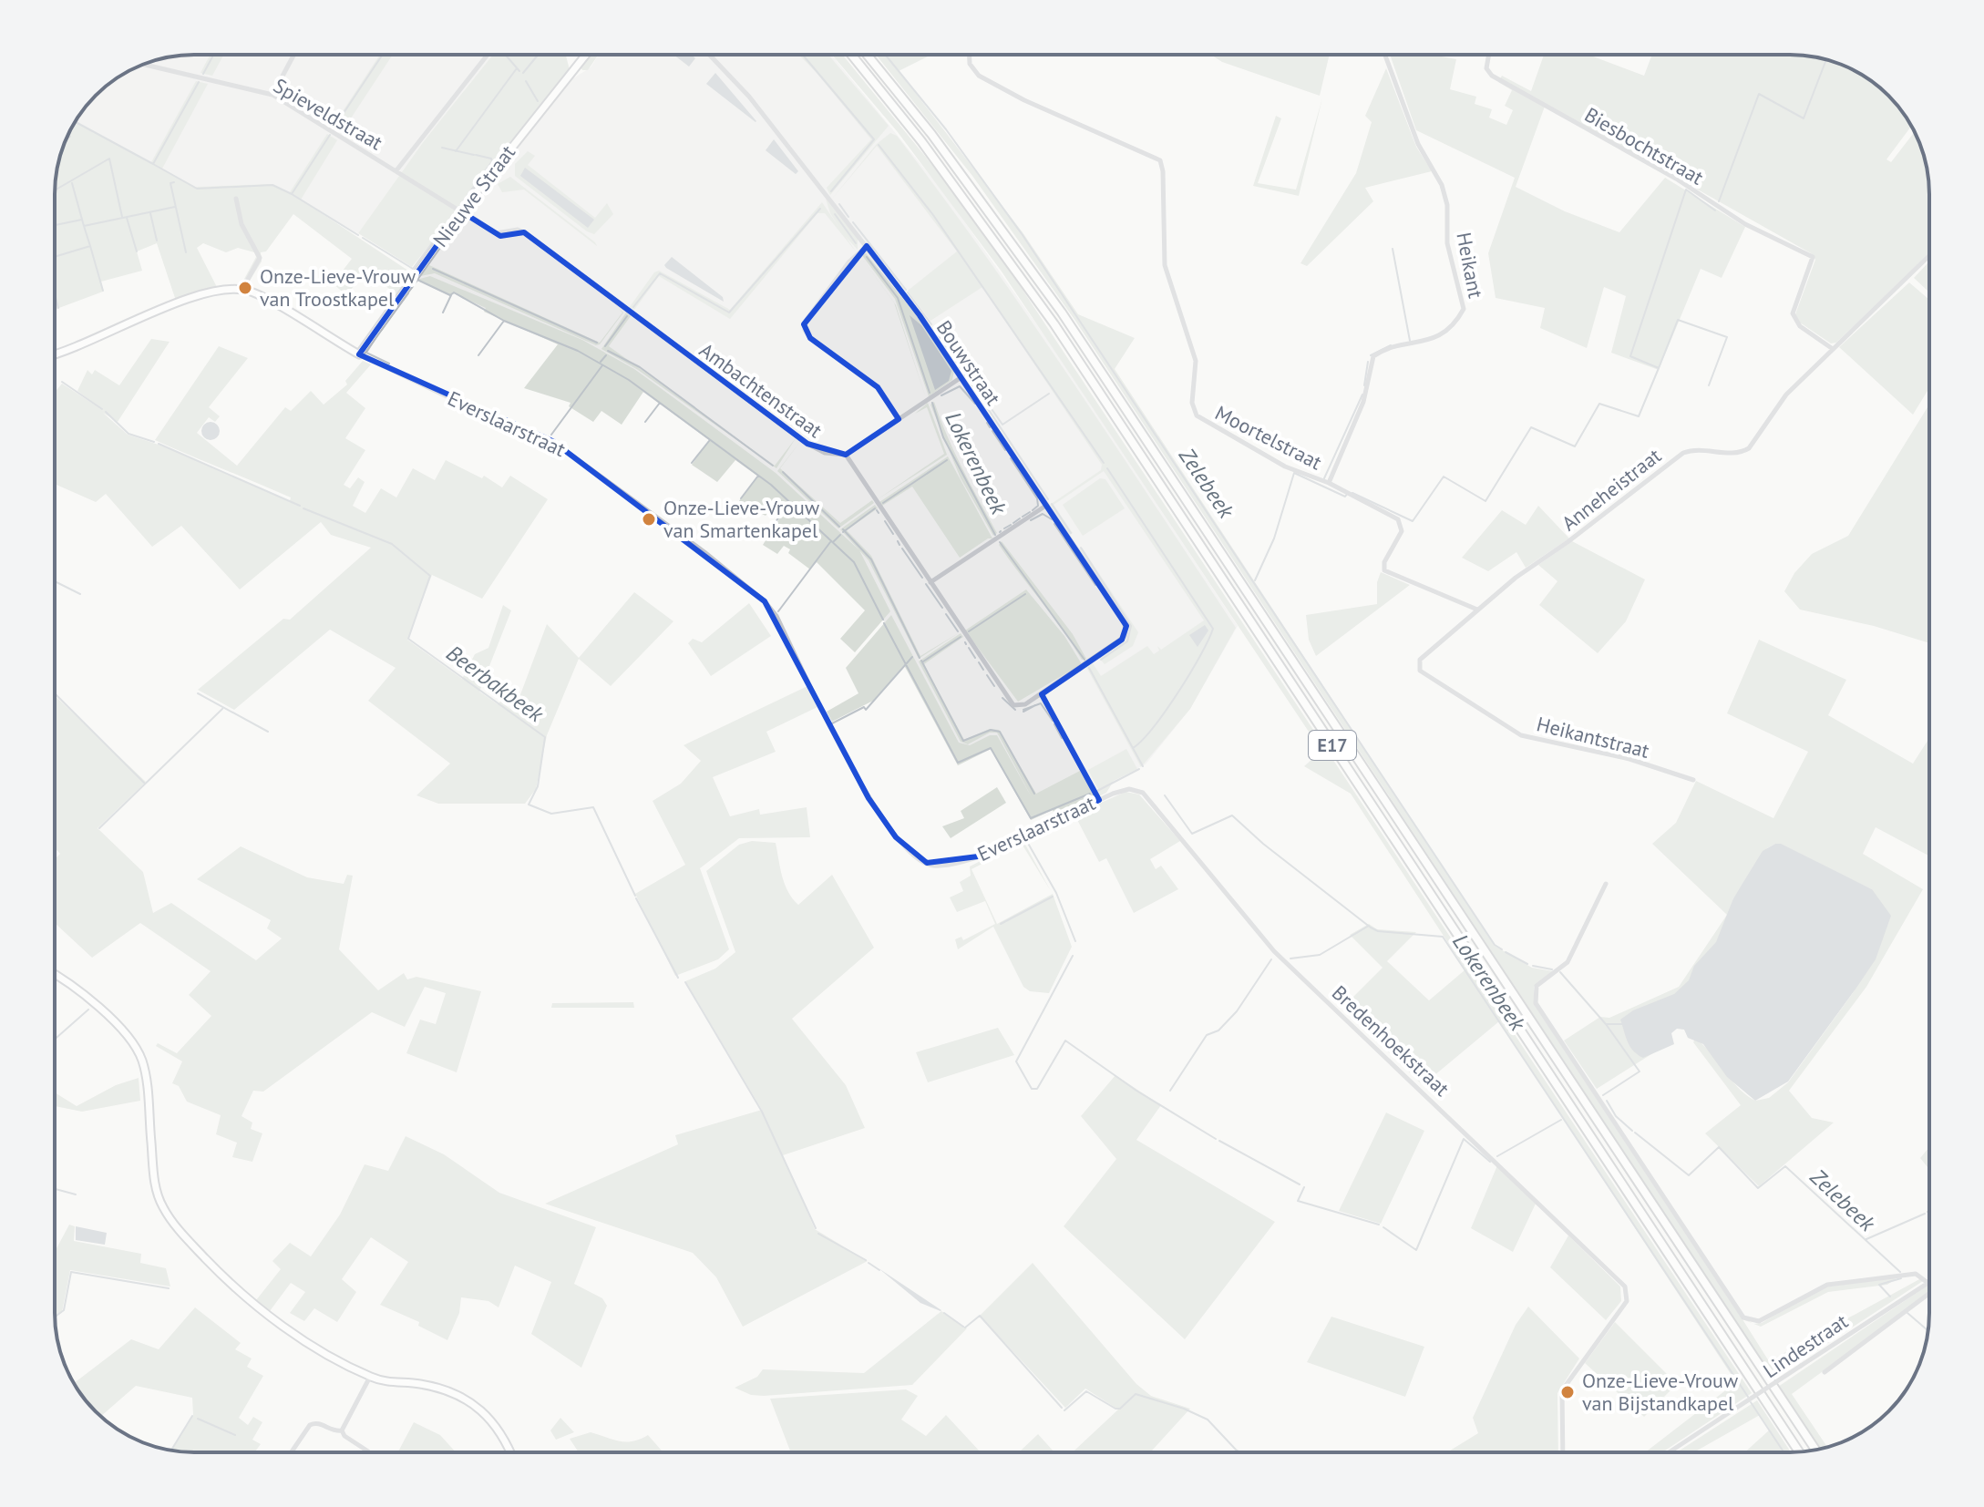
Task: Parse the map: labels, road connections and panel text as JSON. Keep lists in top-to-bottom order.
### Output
{
  "streets": {
    "highway": ["E17"],
    "street": [
      "Spieveldstraat",
      "Biesbochtstraat",
      "Nieuwe Straat",
      "Heikant",
      "Bouwstraat",
      "Ambachtenstraat",
      "Everslaarstraat",
      "Moortelstraat",
      "Anneheistraat",
      "Heikantstraat",
      "Bredenhoekstraat",
      "Lindestraat"
    ]
  },
  "crossings": [
    ["Spieveldstraat", "Nieuwe Straat"],
    ["Spieveldstraat", "Ambachtenstraat"],
    ["Biesbochtstraat", "Anneheistraat"],
    ["Nieuwe Straat", "Ambachtenstraat"],
    ["Nieuwe Straat", "Everslaarstraat"],
    ["Heikant", "Moortelstraat"],
    ["Everslaarstraat", "Bredenhoekstraat"],
    ["Moortelstraat", "Anneheistraat"],
    ["Anneheistraat", "Heikantstraat"]
  ],
  "water": ["Lokerenbeek", "Zelebeek", "Beerbakbeek"],
  "places": ["Onze-Lieve-Vrouw van Troostkapel", "Onze-Lieve-Vrouw van Smartenkapel", "Onze-Lieve-Vrouw van Bijstandkapel"]
}
